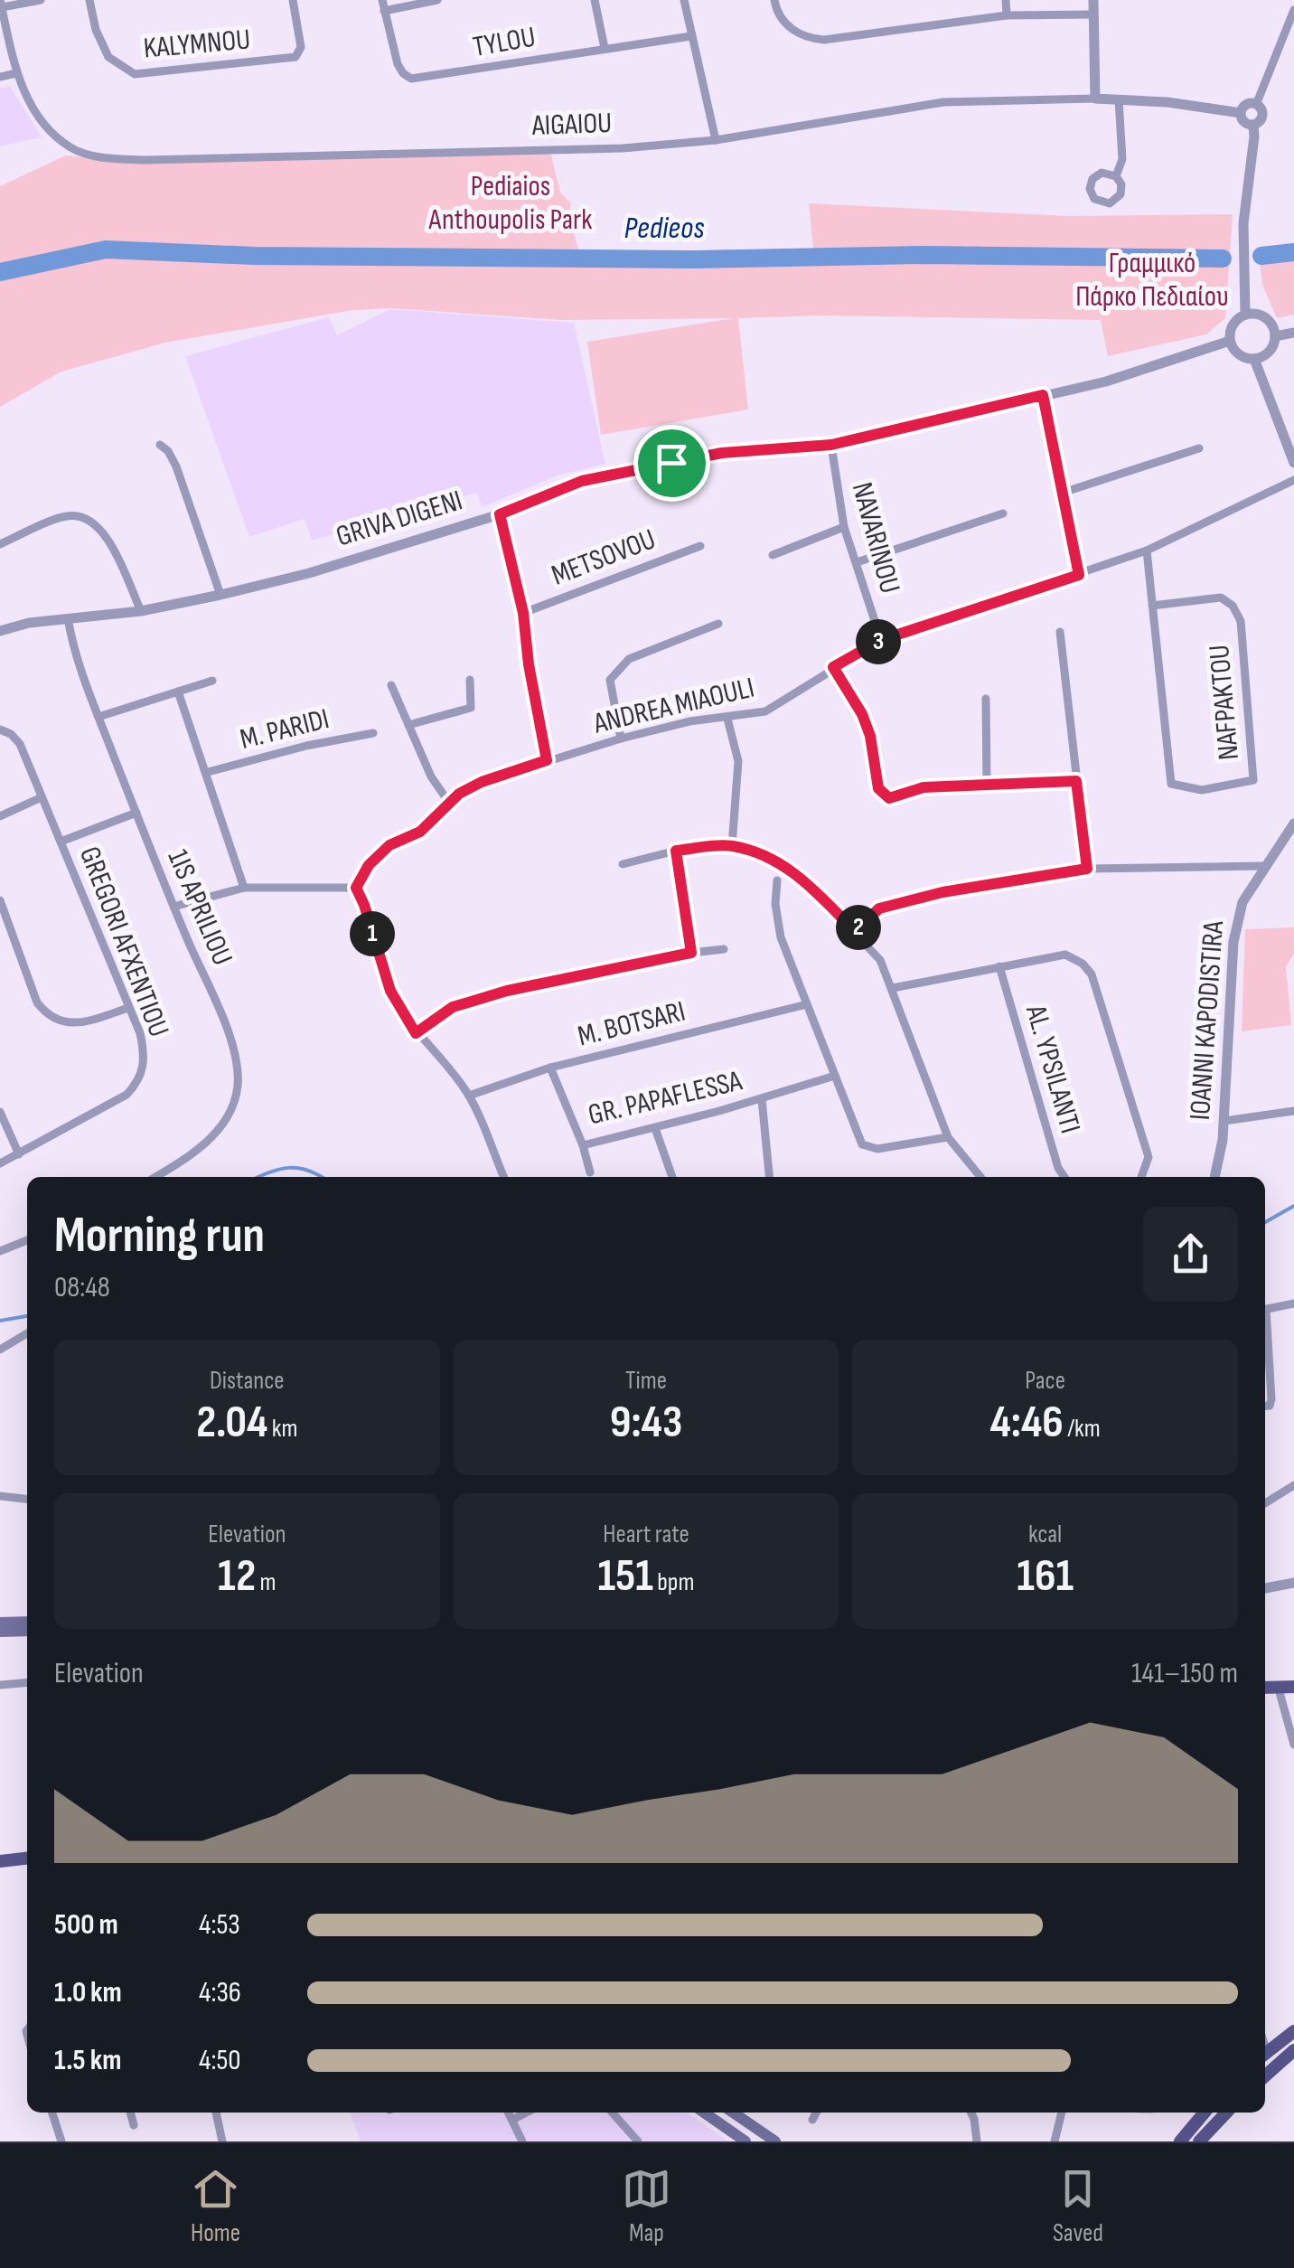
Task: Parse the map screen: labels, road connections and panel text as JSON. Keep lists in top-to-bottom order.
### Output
{
  "streets": {
    "street": [
      "TYLOU",
      "KALYMNOU",
      "AIGAIOU",
      "GRIVA DIGENI",
      "NAVARINOU",
      "METSOVOU",
      "NAFPAKTOU",
      "ANDREA MIAOULI",
      "M. PARIDI",
      "1IS APRILIOU",
      "GREGORI AFXENTIOU",
      "IOANNI KAPODISTIRA",
      "M. BOTSARI",
      "AL. YPSILANTI",
      "GR. PAPAFLESSA"
    ]
  },
  "crossings": [
    ["GRIVA DIGENI", "NAVARINOU"],
    ["GRIVA DIGENI", "1IS APRILIOU"],
    ["NAVARINOU", "ANDREA MIAOULI"],
    ["NAFPAKTOU", "ANDREA MIAOULI"],
    ["M. BOTSARI", "GR. PAPAFLESSA"]
  ],
  "water": ["Pedieos"],
  "parks": ["Pediaios Anthoupolis Park", "Γραμμικό Πάρκο Πεδιαίου"],
  "page": {
    "pins": ["3", "2", "1"],
    "heading": ["Morning run", "08:48"],
    "stats": [
      ["Distance", "2.04 km"],
      ["Time", "9:43"],
      ["Pace", "4:46 /km"],
      ["Elevation", "12 m"],
      ["Heart rate", "151 bpm"],
      ["kcal", "161"]
    ],
    "chart": ["Elevation", "141–150 m"],
    "list": [
      {
        "name": "500 m",
        "note": "4:53"
      },
      {
        "name": "1.0 km",
        "note": "4:36"
      },
      {
        "name": "1.5 km",
        "note": "4:50"
      }
    ],
    "tabs": ["Home", "Map", "Saved"]
  }
}
